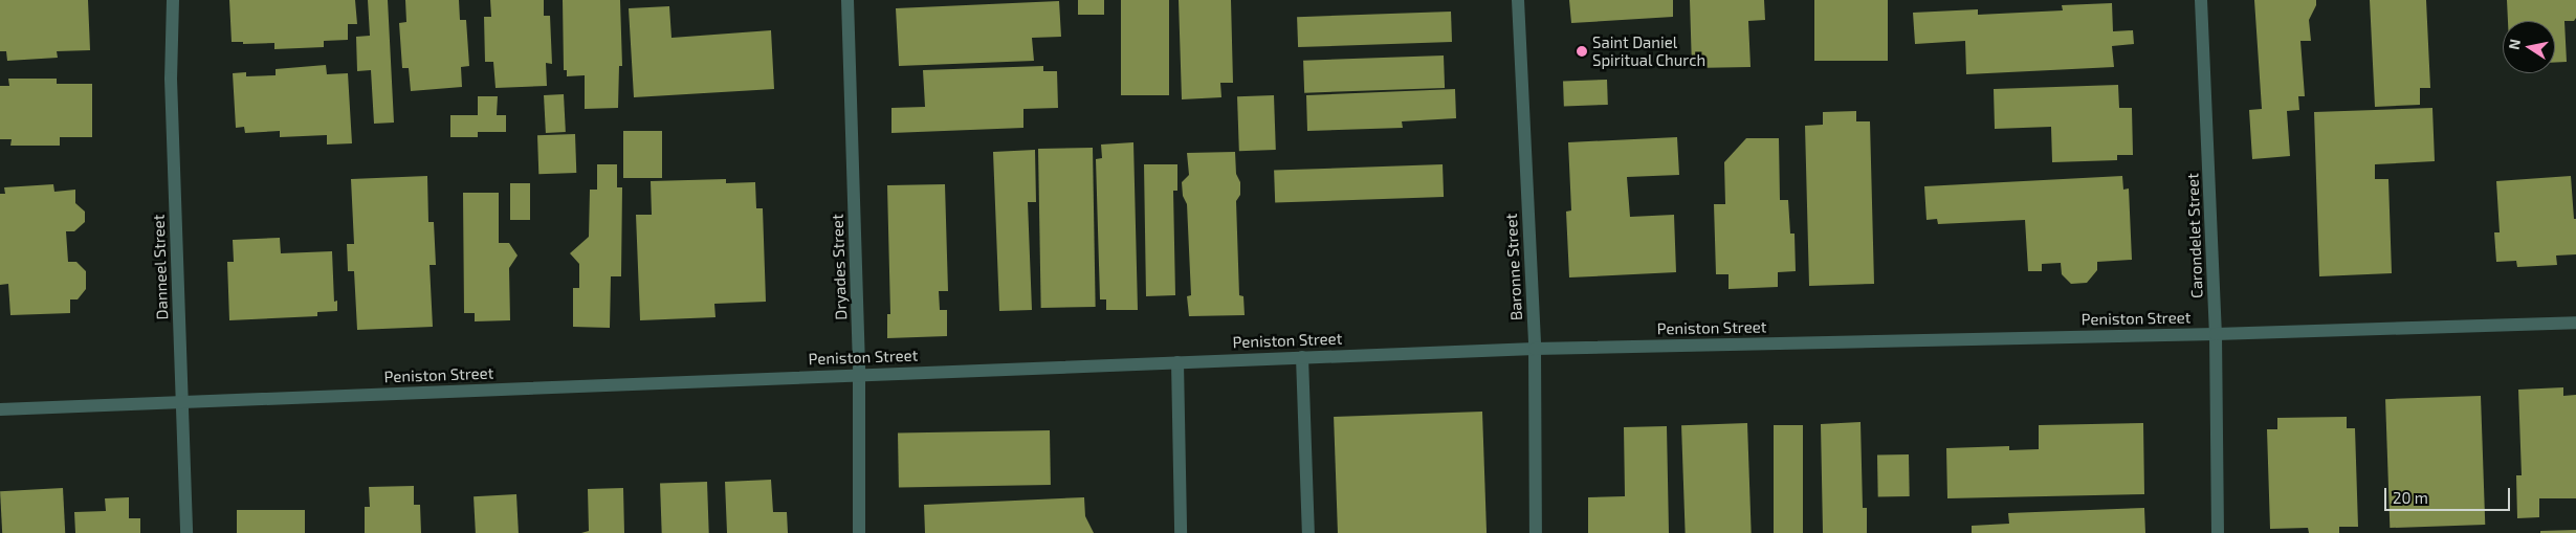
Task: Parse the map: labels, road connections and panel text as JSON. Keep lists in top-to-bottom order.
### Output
{
  "streets": {
    "street": [
      "Carondelet Street",
      "Danneel Street",
      "Dryades Street",
      "Baronne Street",
      "Peniston Street"
    ]
  },
  "crossings": [
    ["Carondelet Street", "Peniston Street"],
    ["Danneel Street", "Peniston Street"],
    ["Dryades Street", "Peniston Street"],
    ["Baronne Street", "Peniston Street"]
  ],
  "places": ["Saint Daniel Spiritual Church"],
  "scale_bar": "20 m",
  "north": "left"
}
